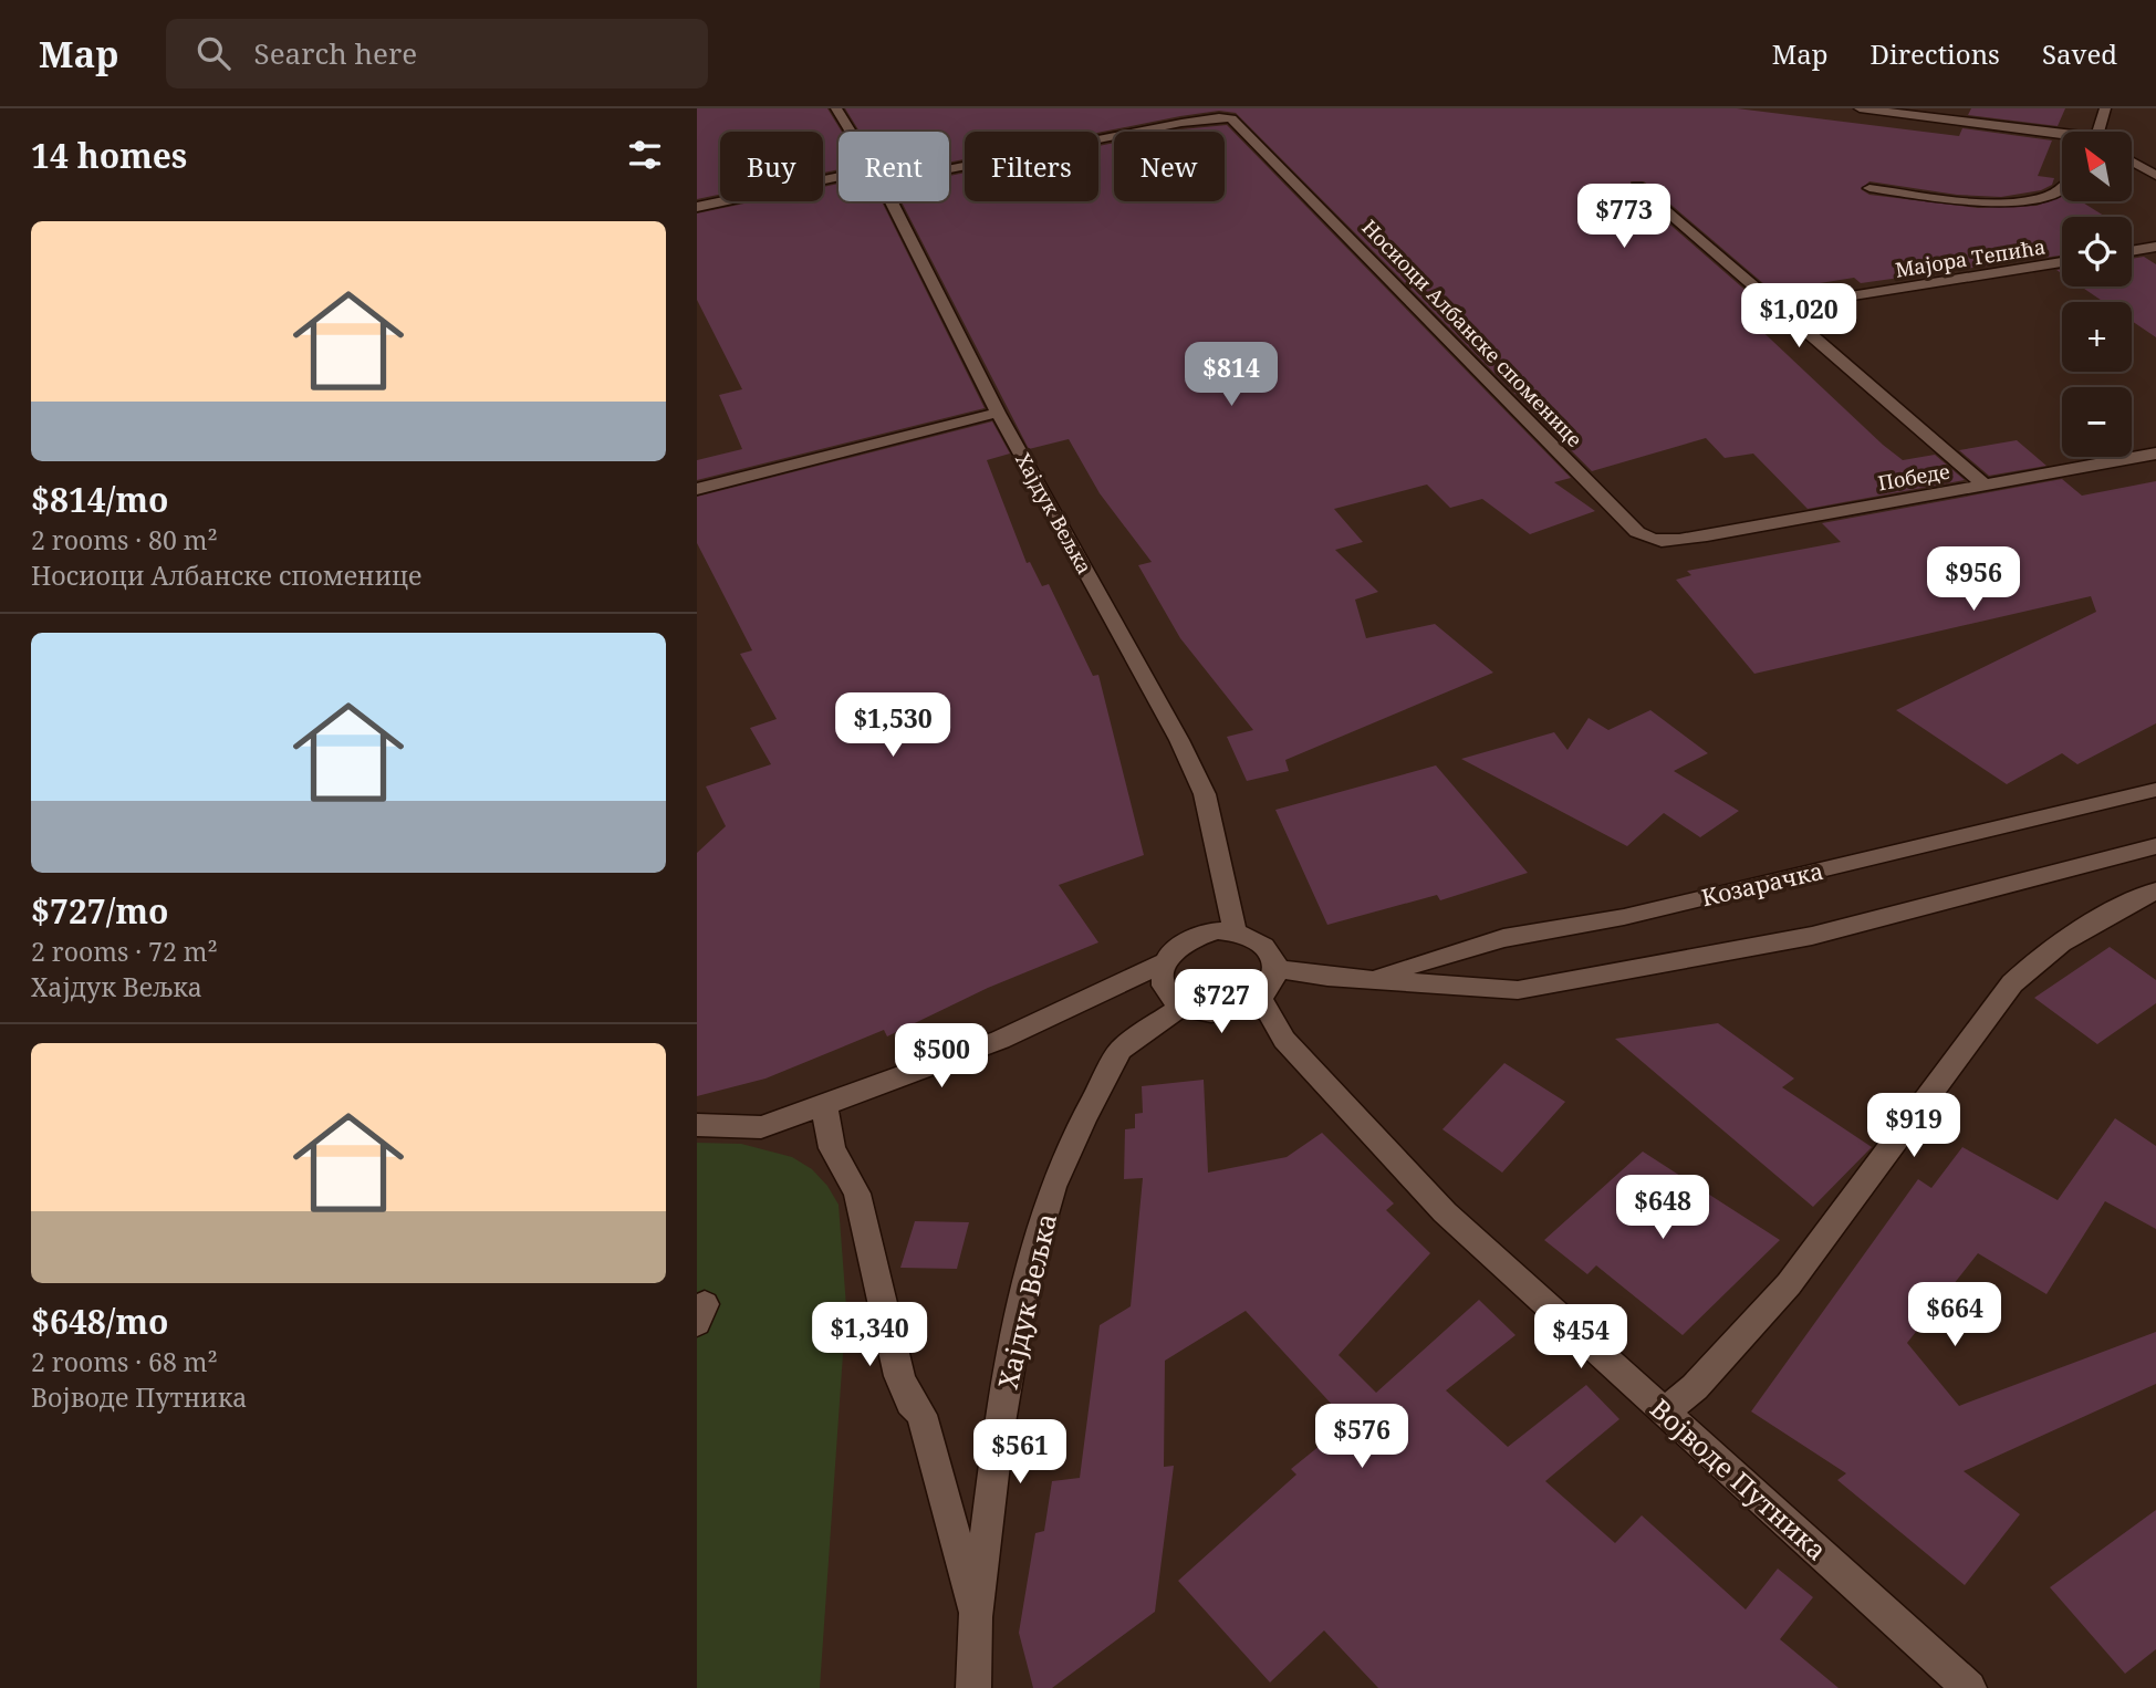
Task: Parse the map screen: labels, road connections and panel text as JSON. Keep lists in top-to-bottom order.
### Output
{
  "streets": {
    "street": [
      "Мајора Тепића",
      "Носиоци Албанске споменице",
      "Победе",
      "Хајдук Вељка",
      "Козарачка",
      "Војводе Путника"
    ]
  },
  "crossings": [
    ["Носиоци Албанске споменице", "Победе"],
    ["Хајдук Вељка", "Козарачка"],
    ["Хајдук Вељка", "Војводе Путника"],
    ["Козарачка", "Војводе Путника"]
  ],
  "north": "top left",
  "page": {
    "header": "Map",
    "search": "Search here",
    "nav": ["Map", "Directions", "Saved"],
    "heading": "14 homes",
    "map_buttons": ["+", "−"],
    "chip": [
      "Buy",
      "Rent",
      "Filters",
      "New"
    ],
    "price": [
      "$773",
      "$1,020",
      "$814",
      "$956",
      "$1,530",
      "$727",
      "$500",
      "$919",
      "$648",
      "$664",
      "$1,340",
      "$454",
      "$576",
      "$561"
    ],
    "list": [
      {
        "name": "$814/mo",
        "note": "2 rooms · 80 m² · Носиоци Албанске споменице"
      },
      {
        "name": "$727/mo",
        "note": "2 rooms · 72 m² · Хајдук Вељка"
      },
      {
        "name": "$648/mo",
        "note": "2 rooms · 68 m² · Војводе Путника"
      }
    ]
  }
}
